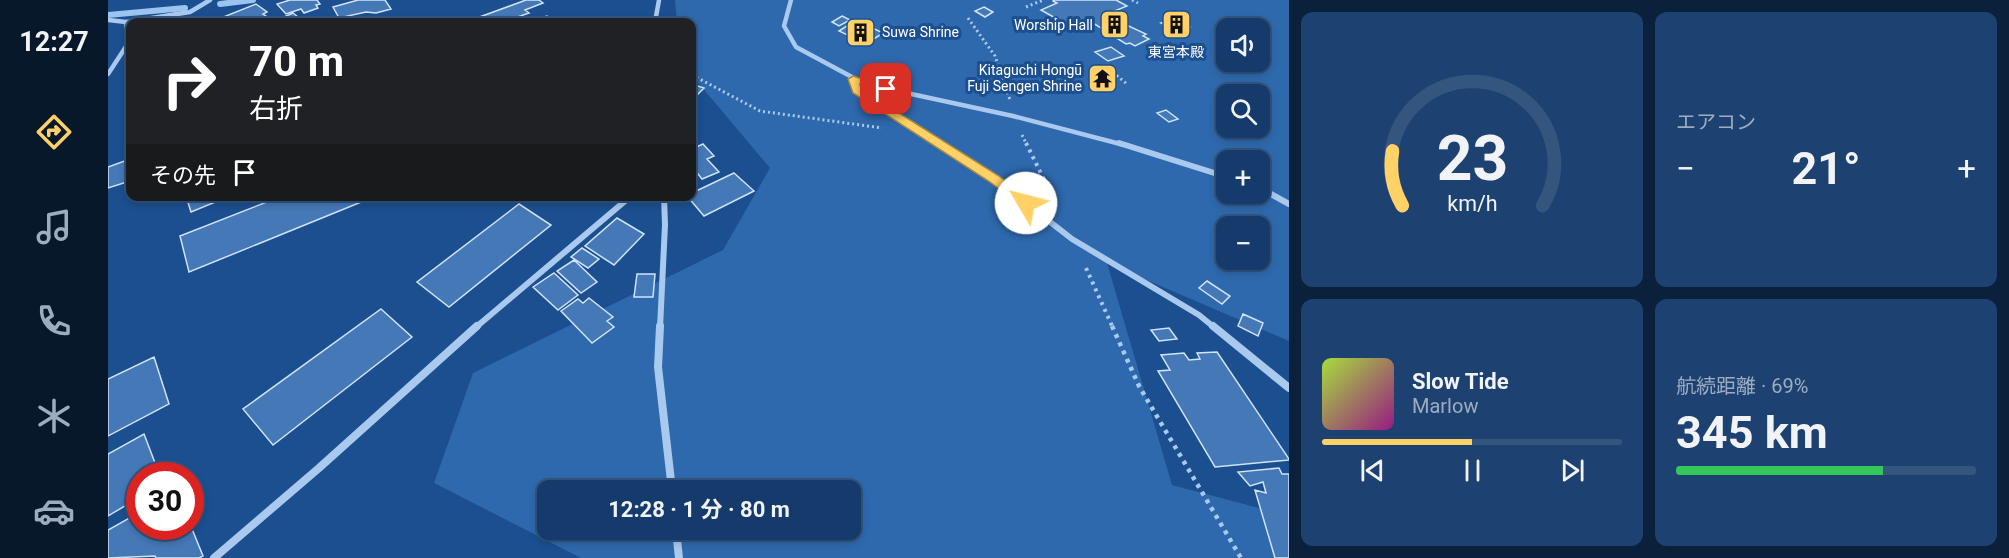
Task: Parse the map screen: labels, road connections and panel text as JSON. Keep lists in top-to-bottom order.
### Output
{
  "places": {
    "building": ["Worship Hall", "東宮本殿", "Suwa Shrine"],
    "temple": ["Kitaguchi Hongū Fuji Sengen Shrine"]
  },
  "page": {
    "tabs": "12:27",
    "tile": [
      "エアコン",
      ["航続距離 · 69%", "345 km"]
    ],
    "map_buttons": ["+", "−"],
    "turn": ["70 m", "右折"],
    "then": "その先",
    "heat": ["−", "21°", "+"],
    "song": ["Slow Tide", "Marlow"],
    "limit": "30",
    "trip": "12:28 · 1 分 · 80 m",
    "gauge": ["23", "km/h"]
  }
}
